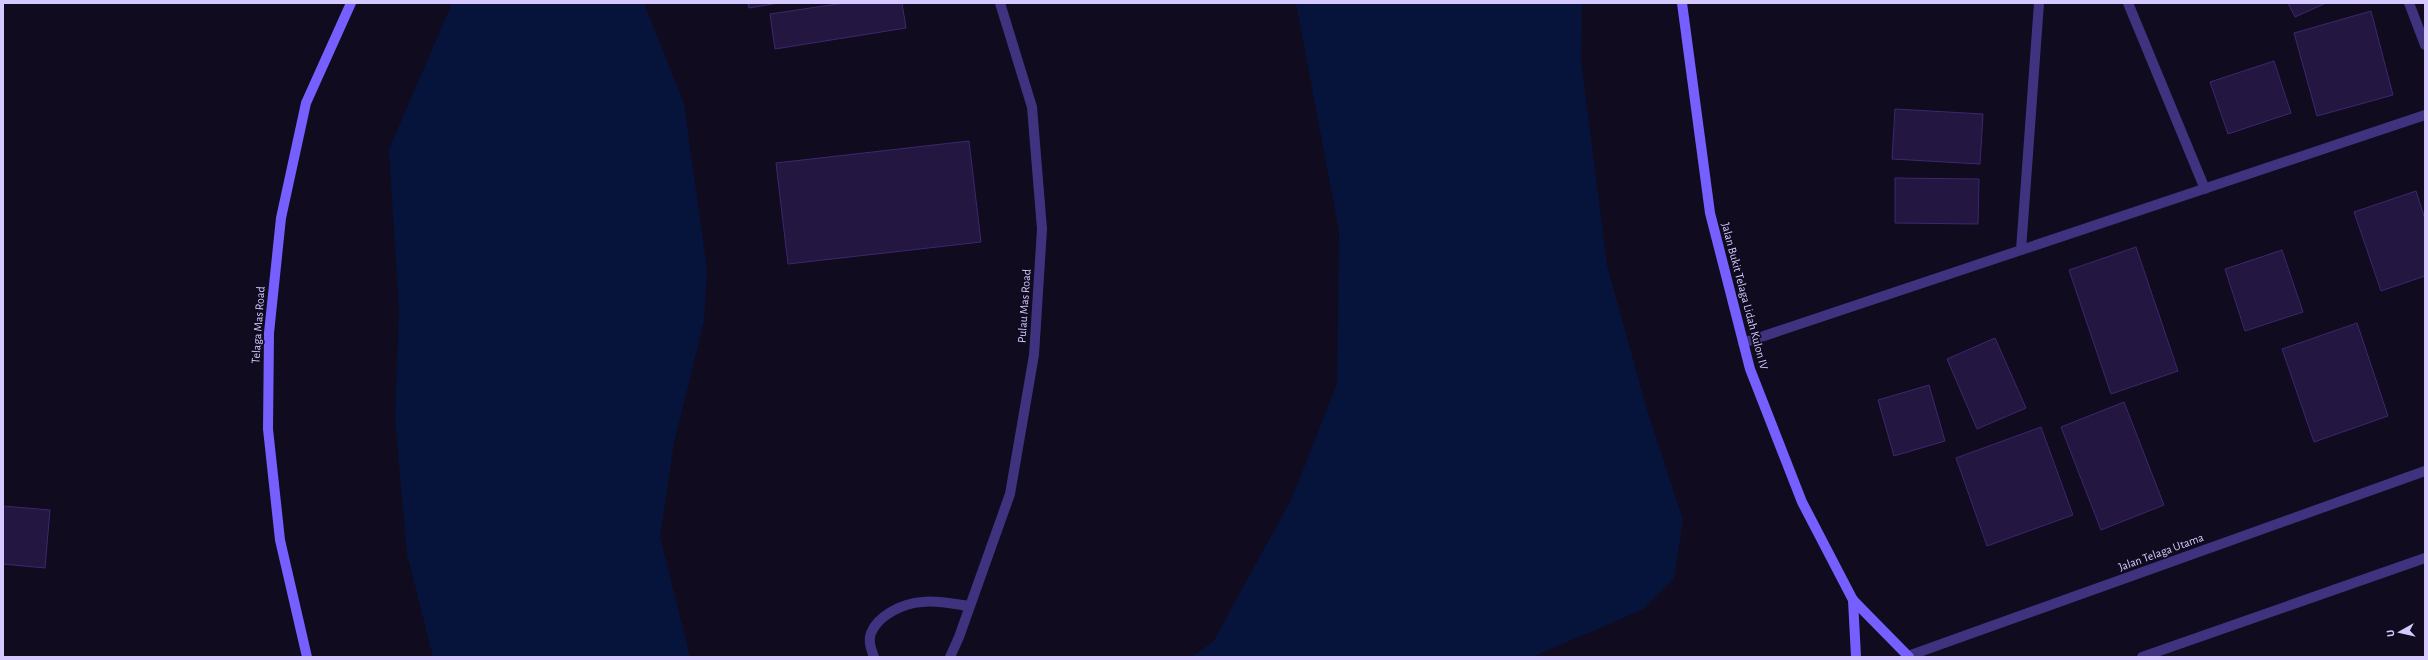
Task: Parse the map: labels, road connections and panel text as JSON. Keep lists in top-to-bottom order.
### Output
{
  "streets": {
    "main road": ["Jalan Bukit Telaga Lidah Kulon IV", "Telaga Mas Road"],
    "street": ["Pulau Mas Road", "Jalan Telaga Utama"]
  },
  "crossings": [
    ["Jalan Bukit Telaga Lidah Kulon IV", "Jalan Telaga Utama"]
  ],
  "north": "left"
}
